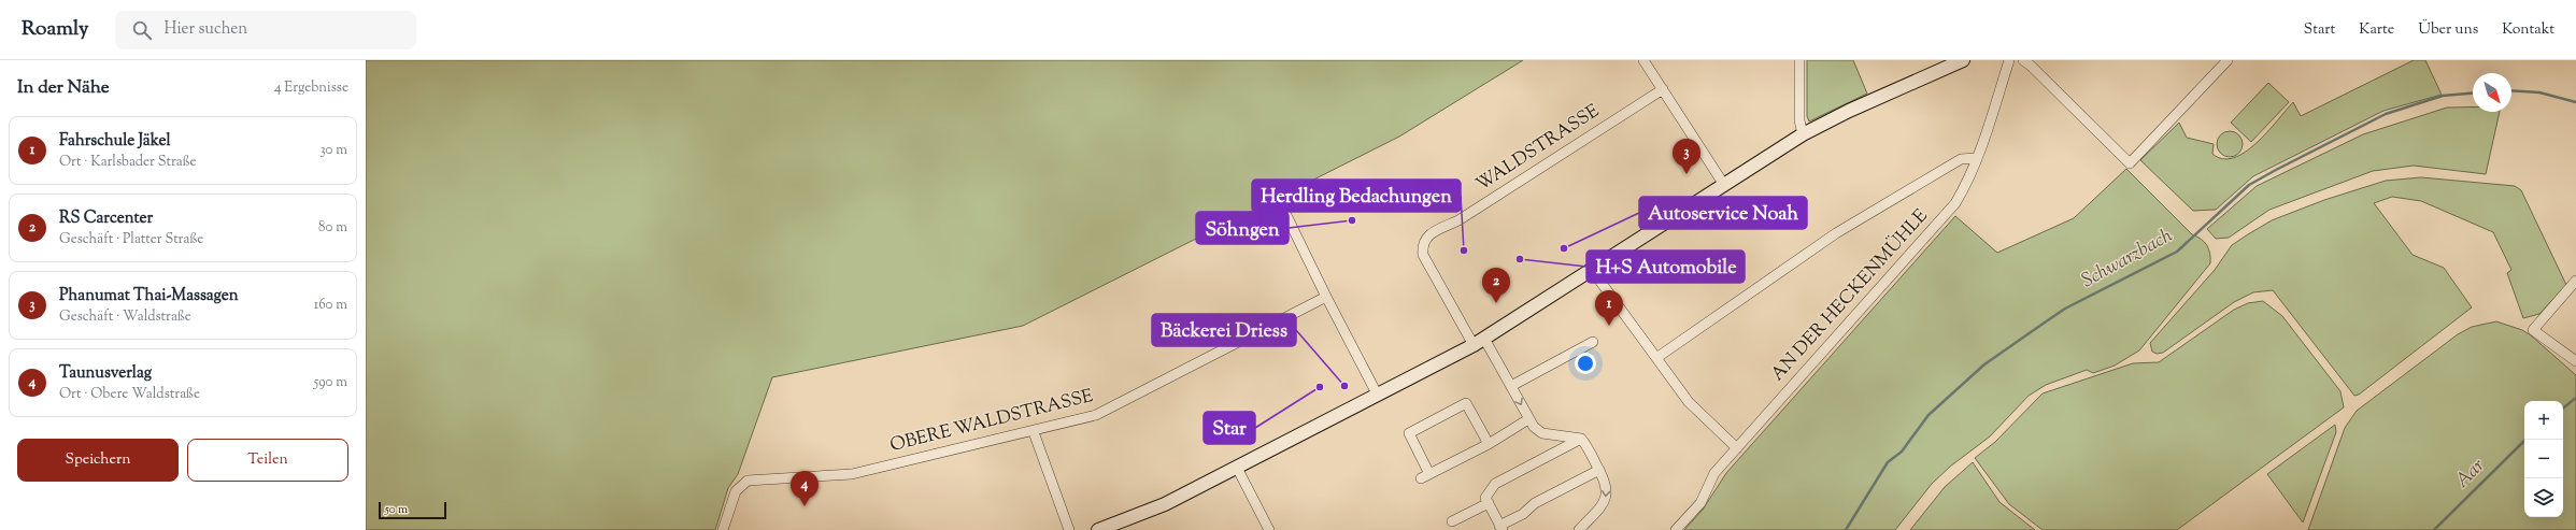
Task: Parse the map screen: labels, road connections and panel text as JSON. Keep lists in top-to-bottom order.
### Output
{
  "streets": {
    "street": ["WALDSTRASSE", "AN DER HECKENMÜHLE", "OBERE WALDSTRASSE"]
  },
  "water": ["Schwarzbach", "Aar"],
  "places": [
    "Söhngen",
    "Autoservice Noah",
    "Herdling Bedachungen",
    "H+S Automobile",
    "Bäckerei Driess",
    "Star"
  ],
  "scale_bar": "50 m",
  "north": "bottom right",
  "page": {
    "header": "Roamly",
    "search": "Hier suchen",
    "nav": [
      "Start",
      "Karte",
      "Über uns",
      "Kontakt"
    ],
    "heading": ["In der Nähe", "4 Ergebnisse"],
    "list": [
      {
        "mark": "1",
        "name": "Fahrschule Jäkel",
        "note": "Ort · Karlsbader Straße",
        "value": "30 m"
      },
      {
        "mark": "2",
        "name": "RS Carcenter",
        "note": "Geschäft · Platter Straße",
        "value": "80 m"
      },
      {
        "mark": "3",
        "name": "Phanumat Thai-Massagen",
        "note": "Geschäft · Waldstraße",
        "value": "160 m"
      },
      {
        "mark": "4",
        "name": "Taunusverlag",
        "note": "Ort · Obere Waldstraße",
        "value": "590 m"
      }
    ],
    "pins": [
      "3",
      "2",
      "1",
      "4"
    ],
    "map_buttons": ["+", "−"],
    "buttons": ["Speichern", "Teilen"],
    "scale": "50 m"
  }
}
